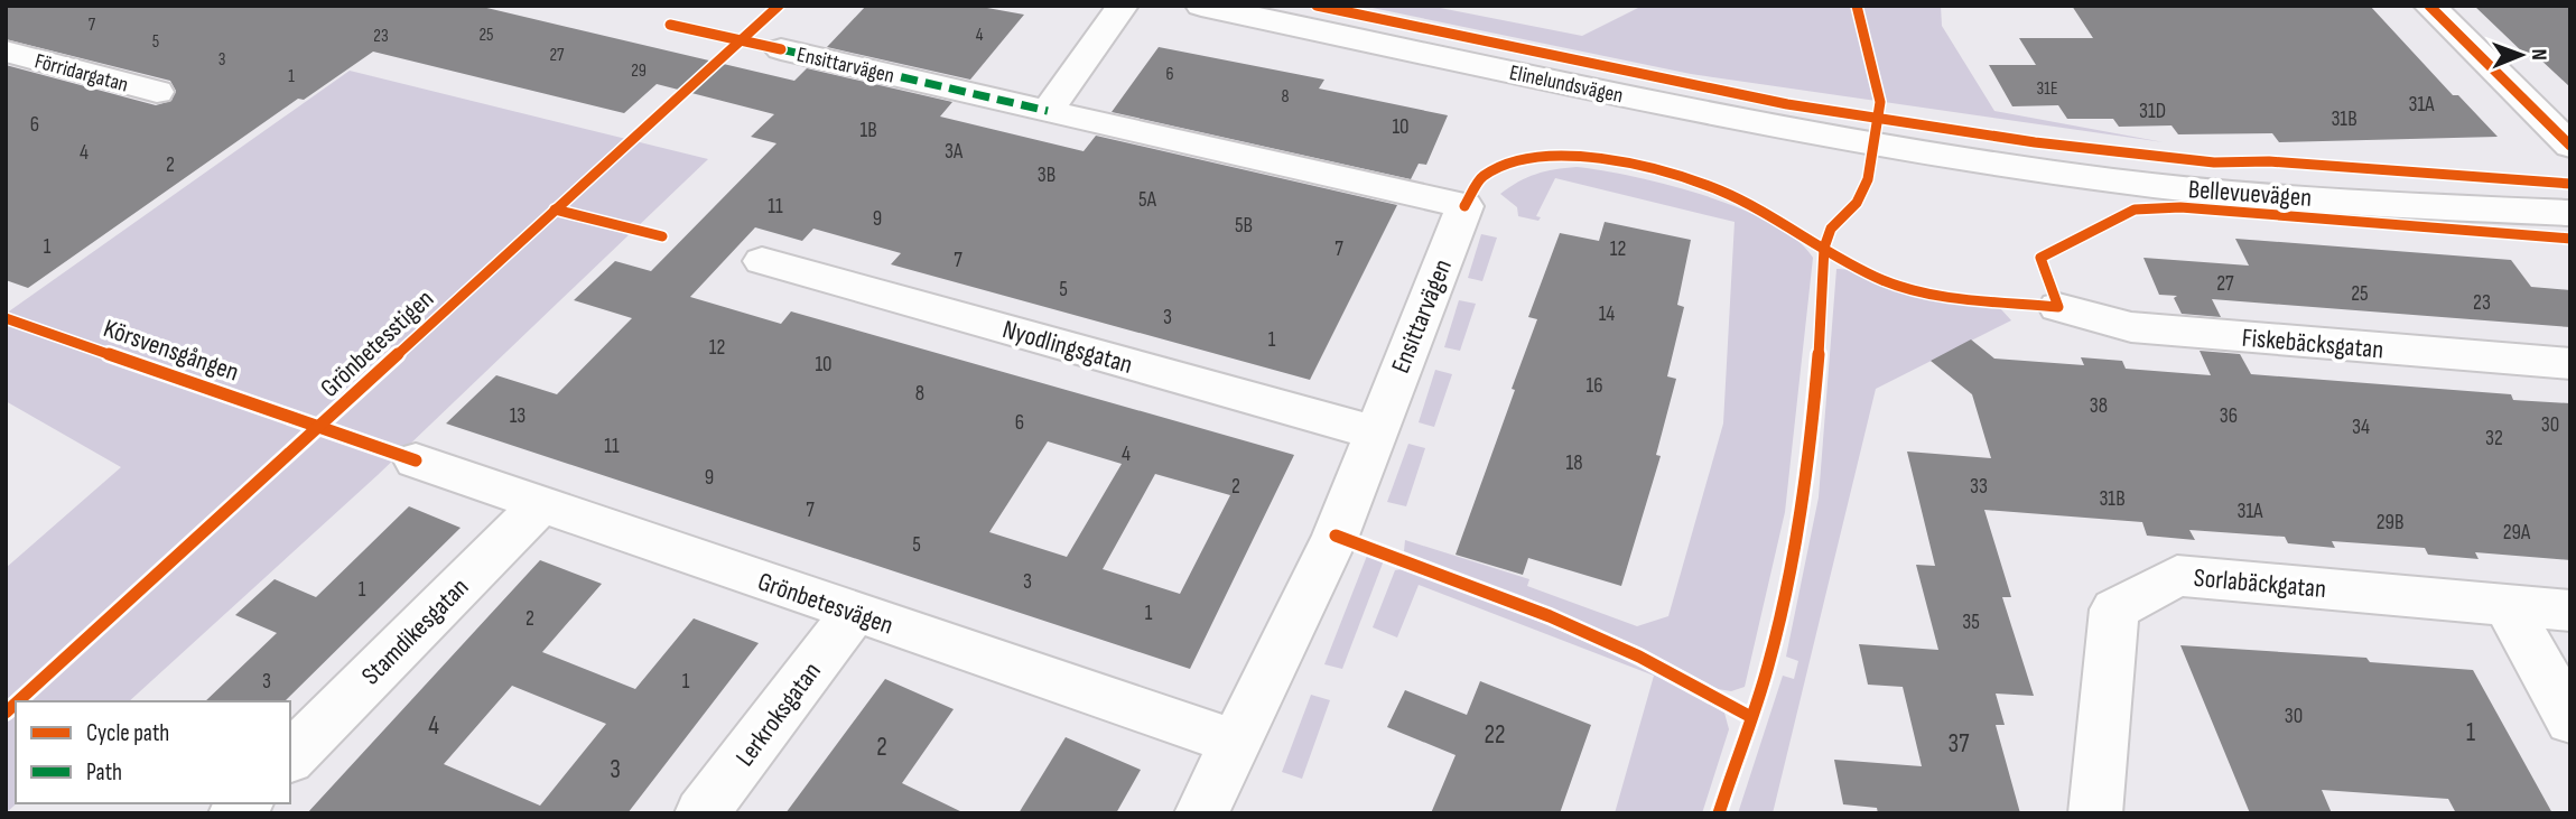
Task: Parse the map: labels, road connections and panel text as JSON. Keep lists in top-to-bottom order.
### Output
{
  "streets": {
    "street": [
      "Ensittarvägen",
      "Förridargatan",
      "Elinelundsvägen",
      "Bellevuevägen",
      "Fiskebäcksgatan",
      "Nyodlingsgatan",
      "Sorlabäckgatan",
      "Grönbetesvägen",
      "Stamdikesgatan",
      "Lerkroksgatan"
    ],
    "cycle path": ["Grönbetesstigen", "Körsvensgången"]
  },
  "crossings": [
    ["Ensittarvägen", "Nyodlingsgatan"],
    ["Ensittarvägen", "Grönbetesvägen"],
    ["Elinelundsvägen", "Bellevuevägen"],
    ["Grönbetesvägen", "Stamdikesgatan"],
    ["Grönbetesvägen", "Lerkroksgatan"]
  ],
  "house_numbers": [
    "7",
    "25",
    "4",
    "23",
    "5",
    "27",
    "3",
    "29",
    "6",
    "1",
    "31E",
    "8",
    "31A",
    "31D",
    "31B",
    "6",
    "10",
    "1B",
    "3A",
    "4",
    "2",
    "3B",
    "5A",
    "11",
    "9",
    "5B",
    "1",
    "7",
    "12",
    "7",
    "27",
    "5",
    "25",
    "23",
    "14",
    "3",
    "1",
    "12",
    "10",
    "16",
    "8",
    "38",
    "13",
    "36",
    "6",
    "30",
    "34",
    "32",
    "11",
    "4",
    "18",
    "9",
    "2",
    "33",
    "31B",
    "7",
    "31A",
    "29B",
    "29A",
    "5",
    "3",
    "1",
    "1",
    "2",
    "35",
    "3",
    "1",
    "30",
    "4",
    "1",
    "22",
    "37",
    "2",
    "3"
  ],
  "legend": ["Cycle path", "Path"],
  "north": "right"
}
